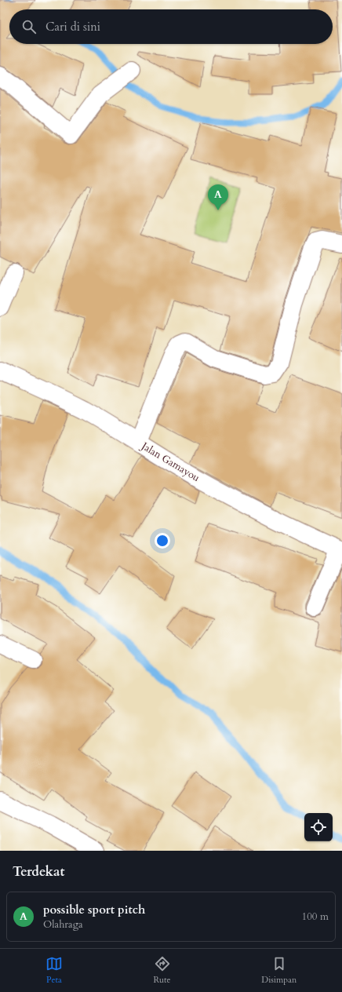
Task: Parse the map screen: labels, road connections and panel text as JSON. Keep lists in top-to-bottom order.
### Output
{
  "streets": {
    "street": ["Jalan Gamayou"]
  },
  "page": {
    "search": "Cari di sini",
    "pins": "A",
    "heading": "Terdekat",
    "list": [
      {
        "mark": "A",
        "name": "possible sport pitch",
        "note": "Olahraga",
        "value": "100 m"
      }
    ],
    "nav": ["Peta", "Rute", "Disimpan"]
  }
}
